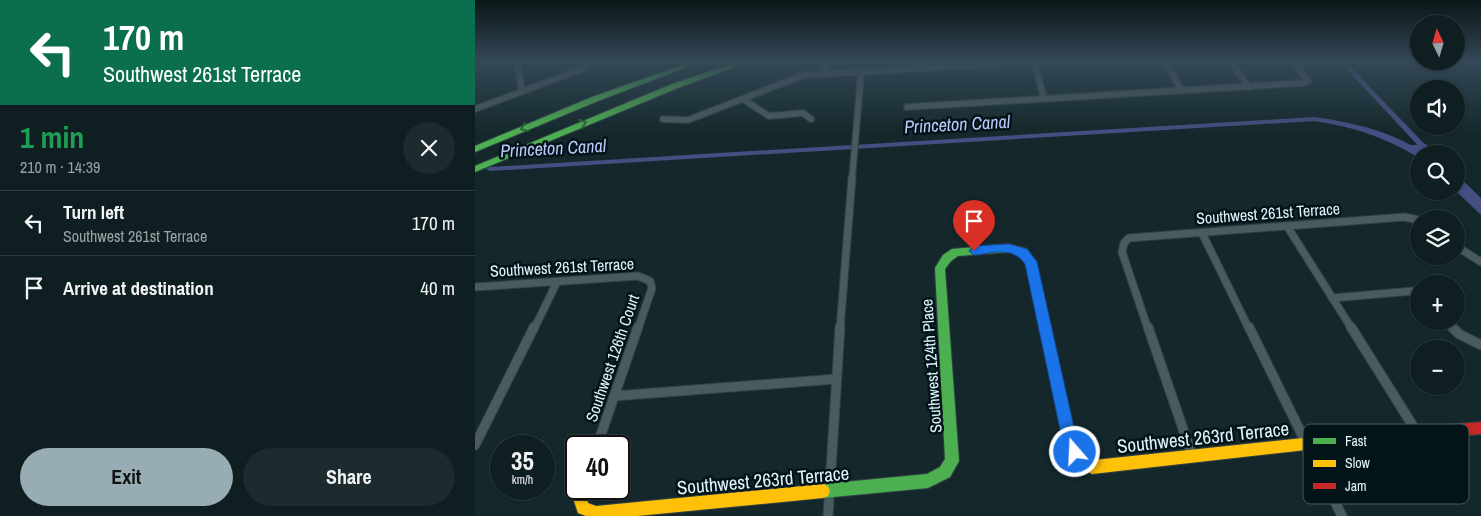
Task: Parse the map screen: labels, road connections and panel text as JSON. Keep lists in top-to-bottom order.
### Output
{
  "streets": {
    "main road": ["Southwest 124th Place", "Southwest 263rd Terrace"],
    "street": ["Southwest 261st Terrace", "Southwest 126th Court"]
  },
  "crossings": [
    ["Southwest 261st Terrace", "Southwest 126th Court"],
    ["Southwest 261st Terrace", "Southwest 263rd Terrace"],
    ["Southwest 124th Place", "Southwest 263rd Terrace"]
  ],
  "water": ["Princeton Canal"],
  "legend": ["Fast", "Slow", "Jam"],
  "north": "top",
  "page": {
    "turn": ["170 m", "Southwest 261st Terrace"],
    "map_buttons": ["+", "−"],
    "heading": ["1 min", "210 m · 14:39"],
    "list": [
      {
        "name": "Turn left",
        "note": "Southwest 261st Terrace",
        "value": "170 m"
      },
      {
        "name": "Arrive at destination",
        "value": "40 m"
      }
    ],
    "speed": "35 km/h",
    "limit": "40",
    "buttons": ["Exit", "Share"]
  }
}
